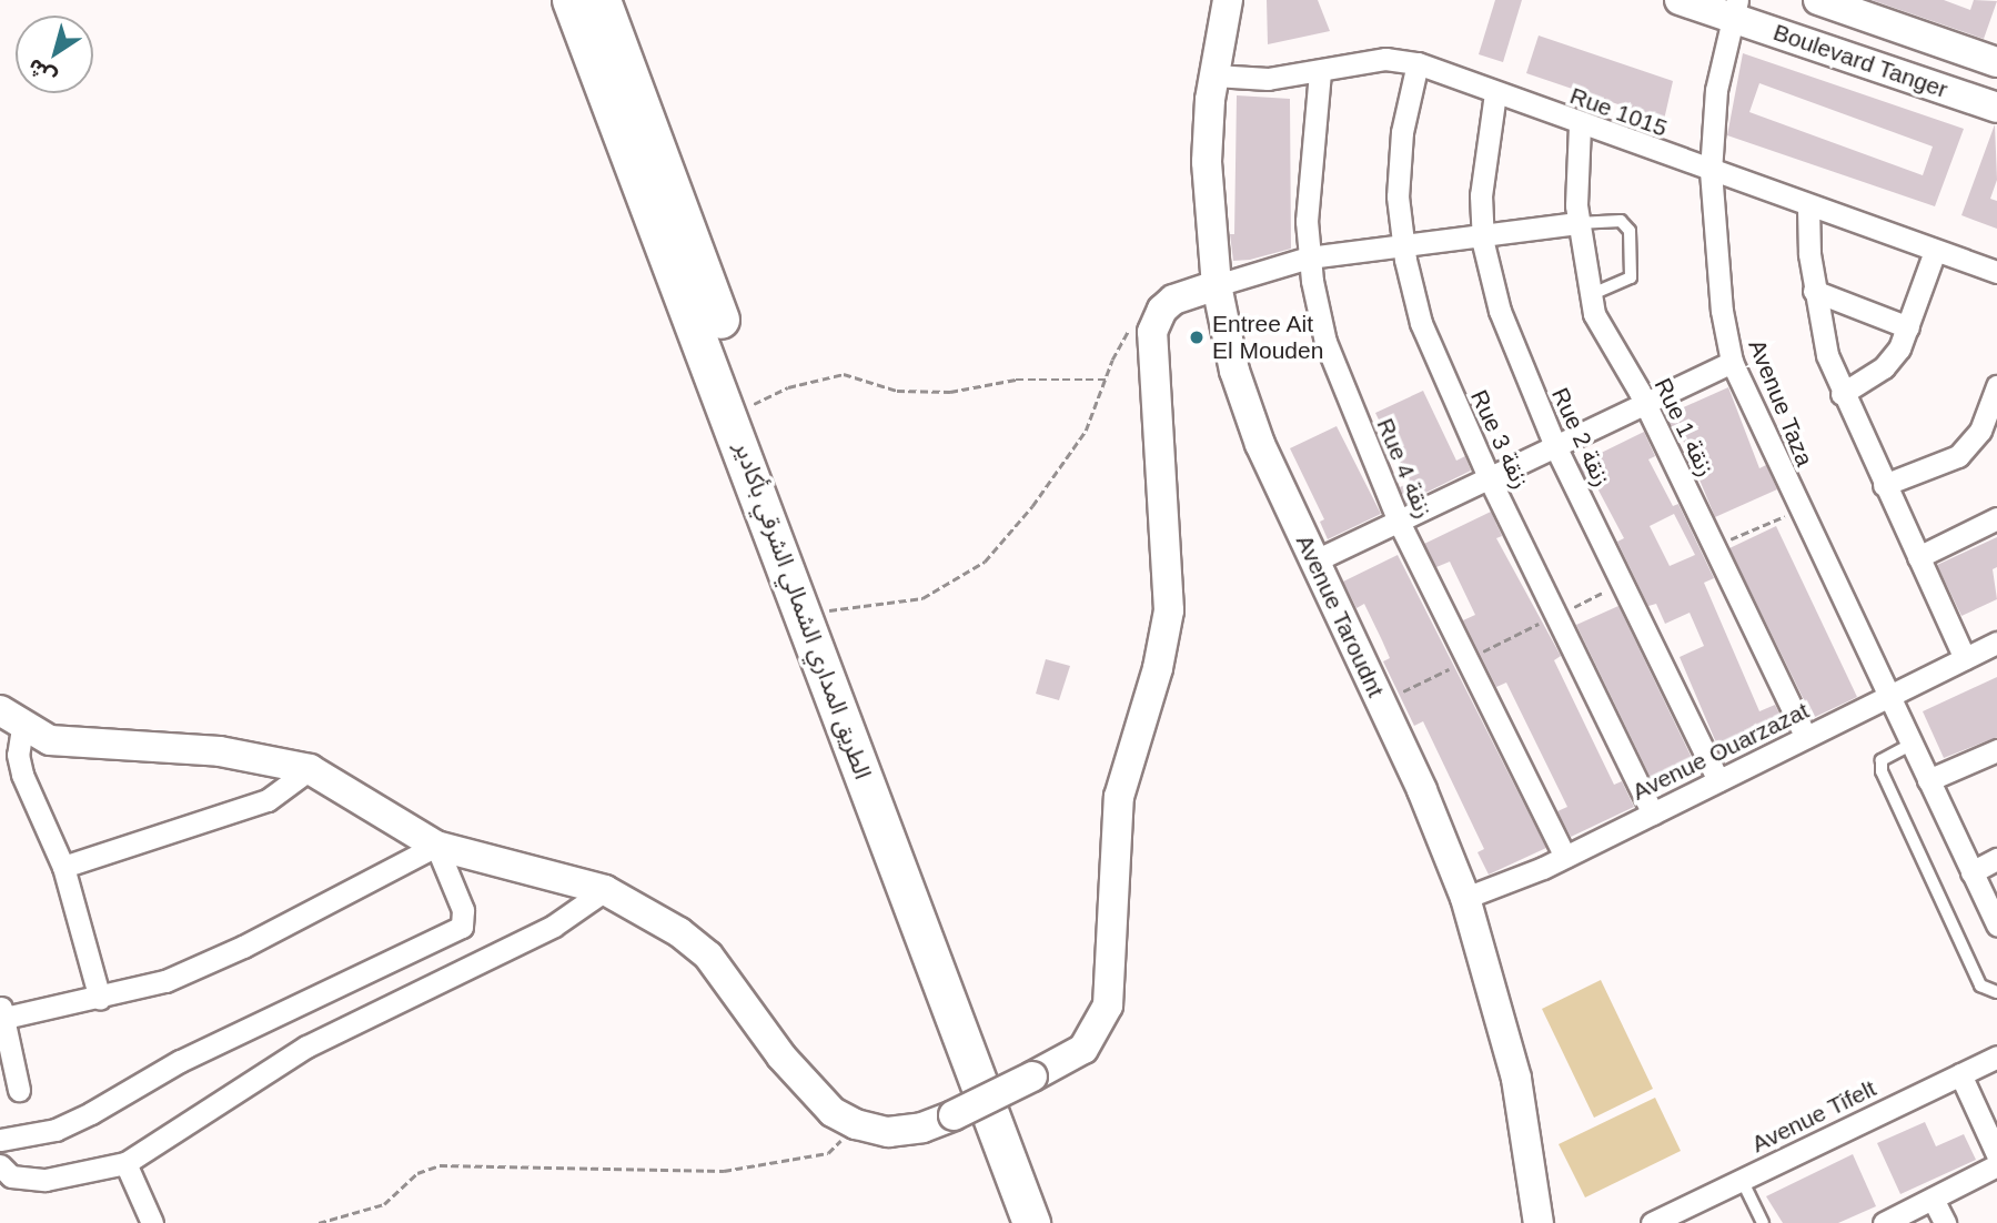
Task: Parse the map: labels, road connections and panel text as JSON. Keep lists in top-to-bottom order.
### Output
{
  "streets": {
    "highway": ["الطريق المداري الشمالي الشرقي بأكادير"],
    "street": [
      "Boulevard Tanger",
      "Rue 1015",
      "Avenue Taza",
      "Rue 1 زنقة",
      "Rue 2 زنقة",
      "Rue 3 زنقة",
      "Rue 4 زنقة",
      "Avenue Taroudnt",
      "Avenue Ouarzazat",
      "Avenue Tifelt"
    ]
  },
  "crossings": [
    ["Boulevard Tanger", "Avenue Taza"],
    ["Rue 1015", "Avenue Taza"],
    ["Rue 1015", "Rue 1 زنقة"],
    ["Rue 1015", "Rue 2 زنقة"],
    ["Rue 1015", "Rue 3 زنقة"],
    ["Rue 1015", "Rue 4 زنقة"],
    ["Rue 1015", "Avenue Taroudnt"],
    ["Avenue Taza", "Avenue Ouarzazat"],
    ["Rue 1 زنقة", "Avenue Ouarzazat"],
    ["Rue 2 زنقة", "Avenue Ouarzazat"],
    ["Rue 3 زنقة", "Avenue Ouarzazat"],
    ["Rue 4 زنقة", "Avenue Ouarzazat"],
    ["Avenue Taroudnt", "Avenue Ouarzazat"]
  ],
  "places": ["Entree Ait El Mouden"],
  "north": "bottom left"
}
